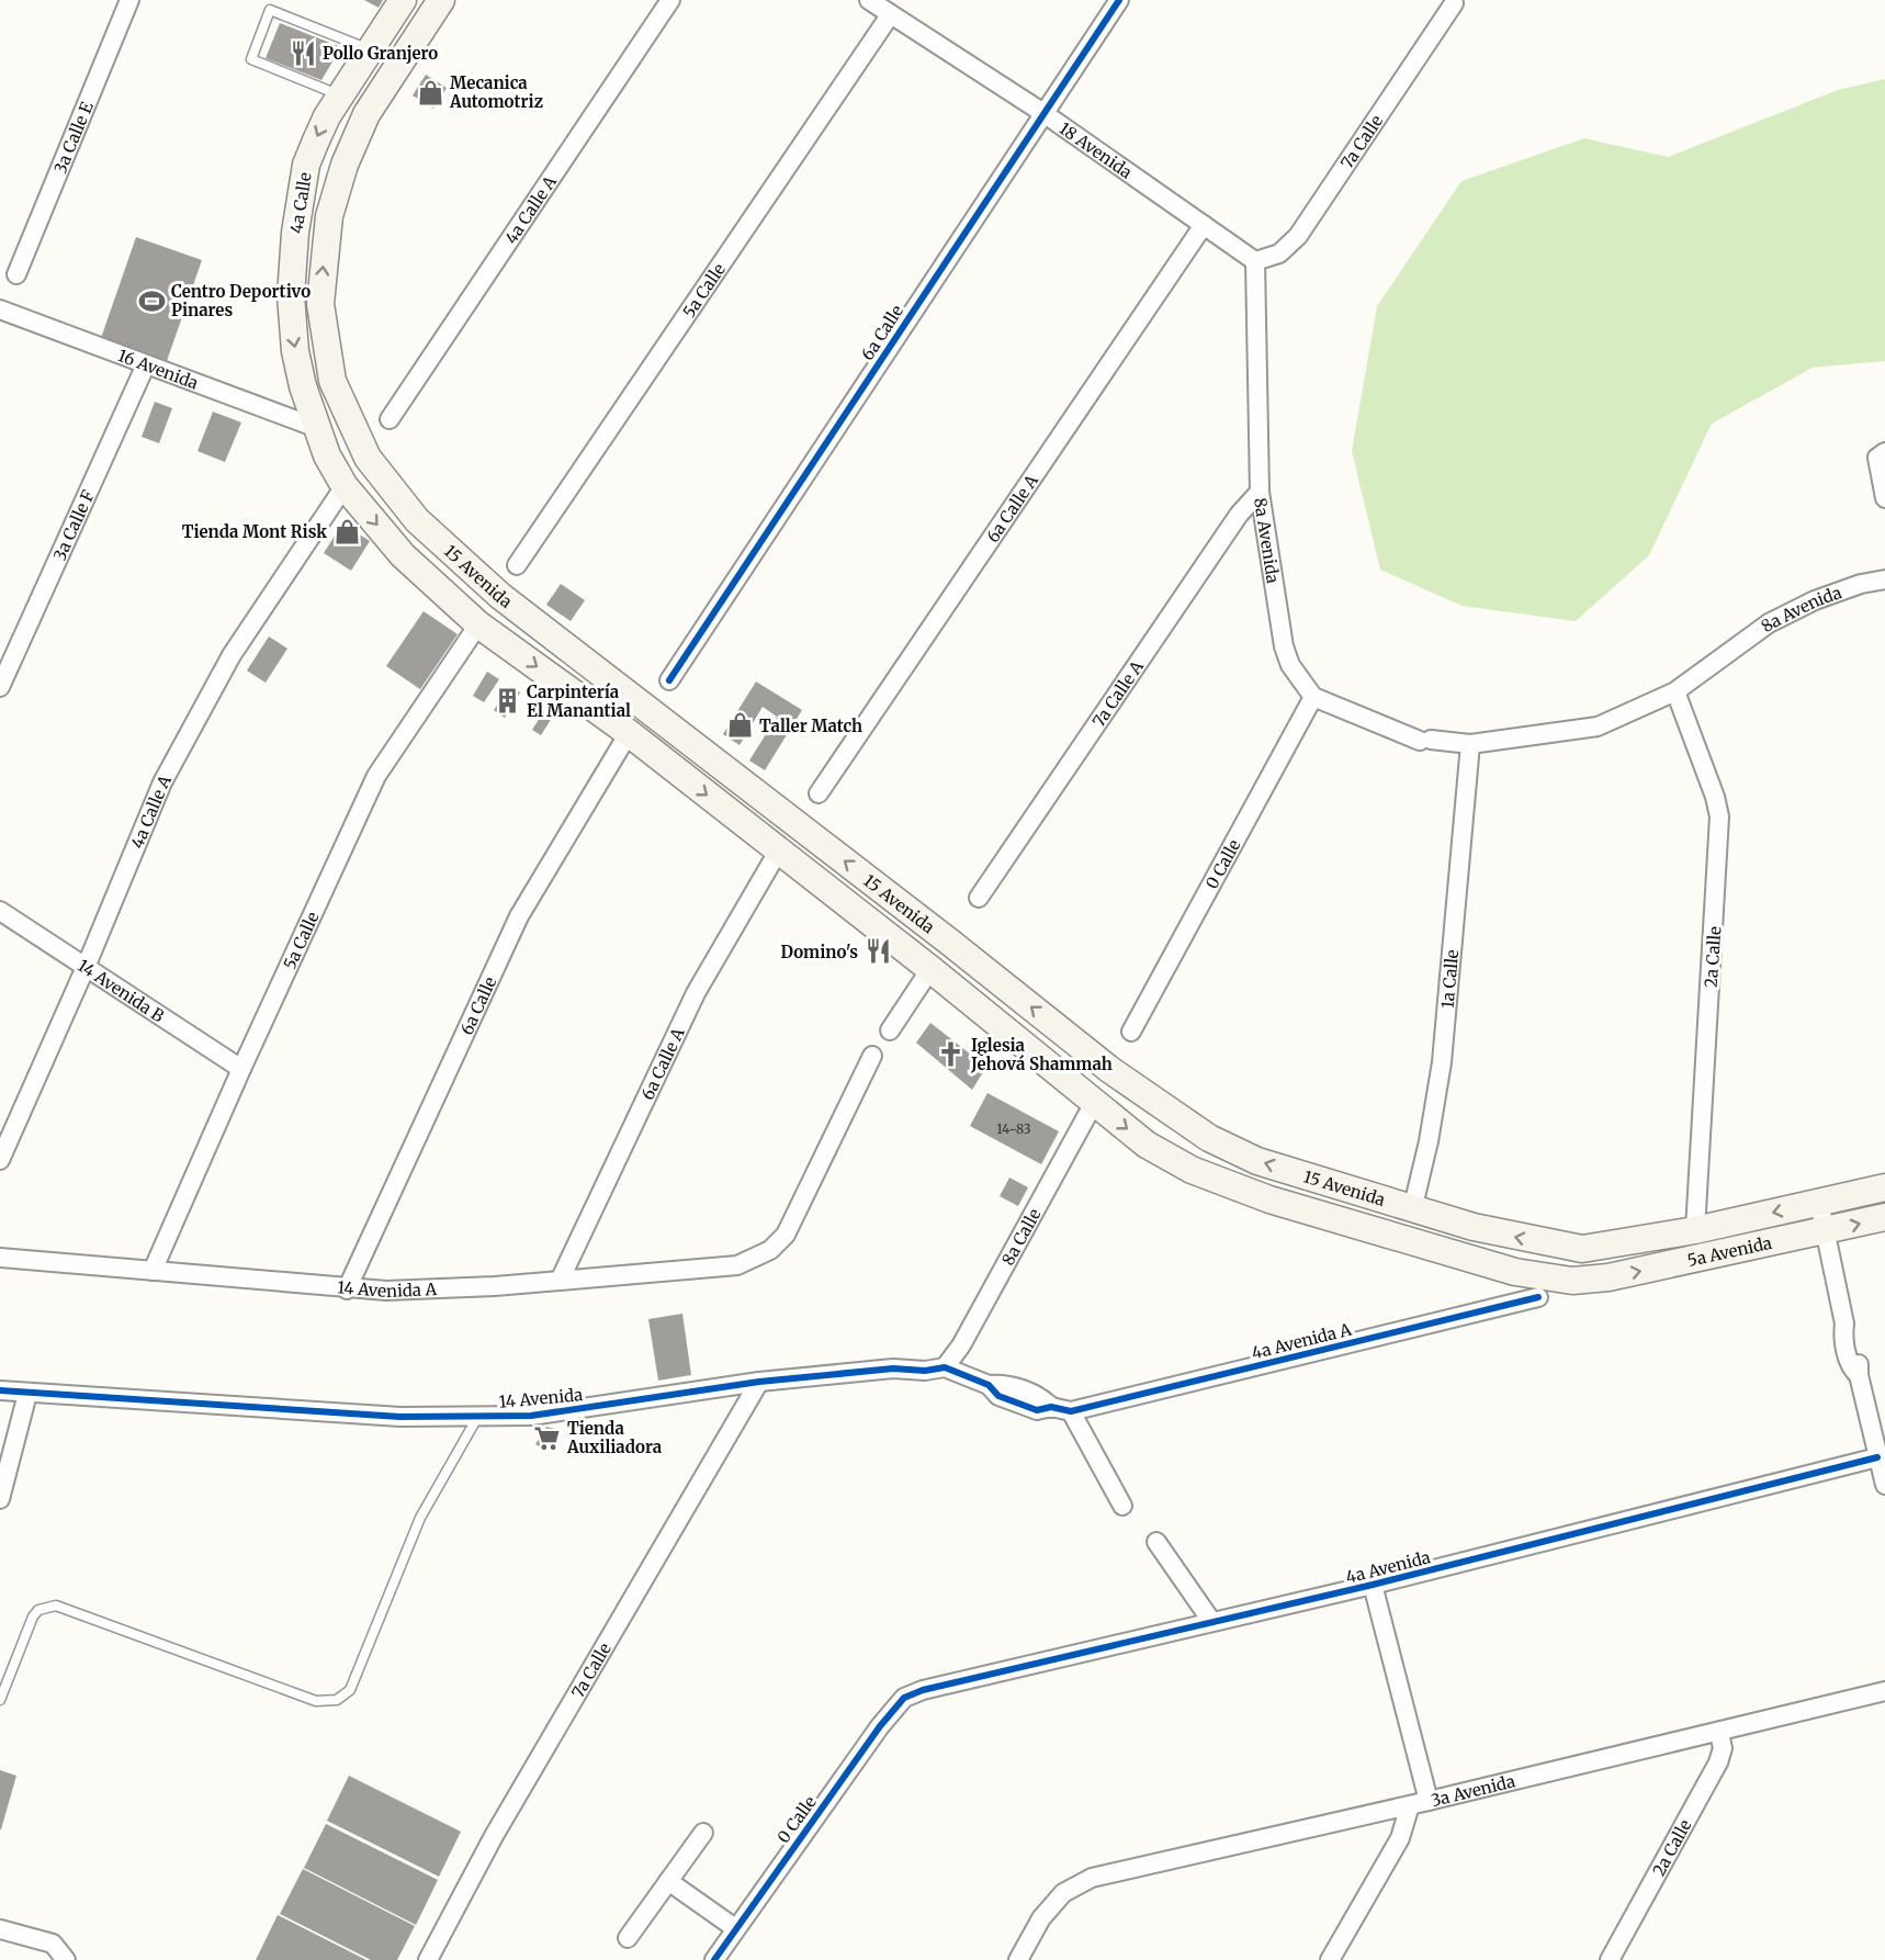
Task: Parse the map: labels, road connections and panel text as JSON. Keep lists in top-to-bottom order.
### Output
{
  "streets": {
    "main road": ["4a Calle", "15 Avenida", "5a Avenida"],
    "street": [
      "3a Calle E",
      "7a Calle",
      "18 Avenida",
      "4a Calle A",
      "5a Calle",
      "6a Calle",
      "16 Avenida",
      "6a Calle A",
      "3a Calle F",
      "8a Avenida",
      "7a Calle A",
      "0 Calle",
      "2a Calle",
      "1a Calle",
      "14 Avenida B",
      "8a Calle",
      "14 Avenida A",
      "4a Avenida A",
      "14 Avenida",
      "4a Avenida",
      "3a Avenida"
    ]
  },
  "crossings": [
    ["7a Calle", "18 Avenida"],
    ["7a Calle", "8a Avenida"],
    ["7a Calle", "14 Avenida"],
    ["18 Avenida", "5a Calle"],
    ["18 Avenida", "6a Calle"],
    ["18 Avenida", "6a Calle A"],
    ["18 Avenida", "8a Avenida"],
    ["4a Calle", "16 Avenida"],
    ["4a Calle", "15 Avenida"],
    ["4a Calle A", "15 Avenida"],
    ["4a Calle A", "14 Avenida B"],
    ["5a Calle", "15 Avenida"],
    ["5a Calle", "14 Avenida B"],
    ["5a Calle", "14 Avenida A"],
    ["6a Calle", "15 Avenida"],
    ["6a Calle", "14 Avenida A"],
    ["16 Avenida", "3a Calle F"],
    ["16 Avenida", "15 Avenida"],
    ["6a Calle A", "15 Avenida"],
    ["6a Calle A", "14 Avenida A"],
    ["8a Avenida", "7a Calle A"],
    ["8a Avenida", "0 Calle"],
    ["8a Avenida", "2a Calle"],
    ["8a Avenida", "1a Calle"],
    ["15 Avenida", "1a Calle"],
    ["15 Avenida", "8a Calle"],
    ["15 Avenida", "5a Avenida"],
    ["0 Calle", "4a Avenida"],
    ["2a Calle", "5a Avenida"],
    ["2a Calle", "3a Avenida"],
    ["8a Calle", "14 Avenida"],
    ["4a Avenida A", "14 Avenida"]
  ],
  "places": {
    "restaurant": ["Pollo Granjero", "Domino's"],
    "shop": ["Mecanica Automotriz", "Tienda Mont Risk", "Taller Match"],
    "sports": ["Centro Deportivo Pinares"],
    "building": ["Carpintería El Manantial"],
    "church": ["Iglesia Jehová Shammah"],
    "supermarket": ["Tienda Auxiliadora"]
  },
  "house_numbers": ["14-83"]
}
